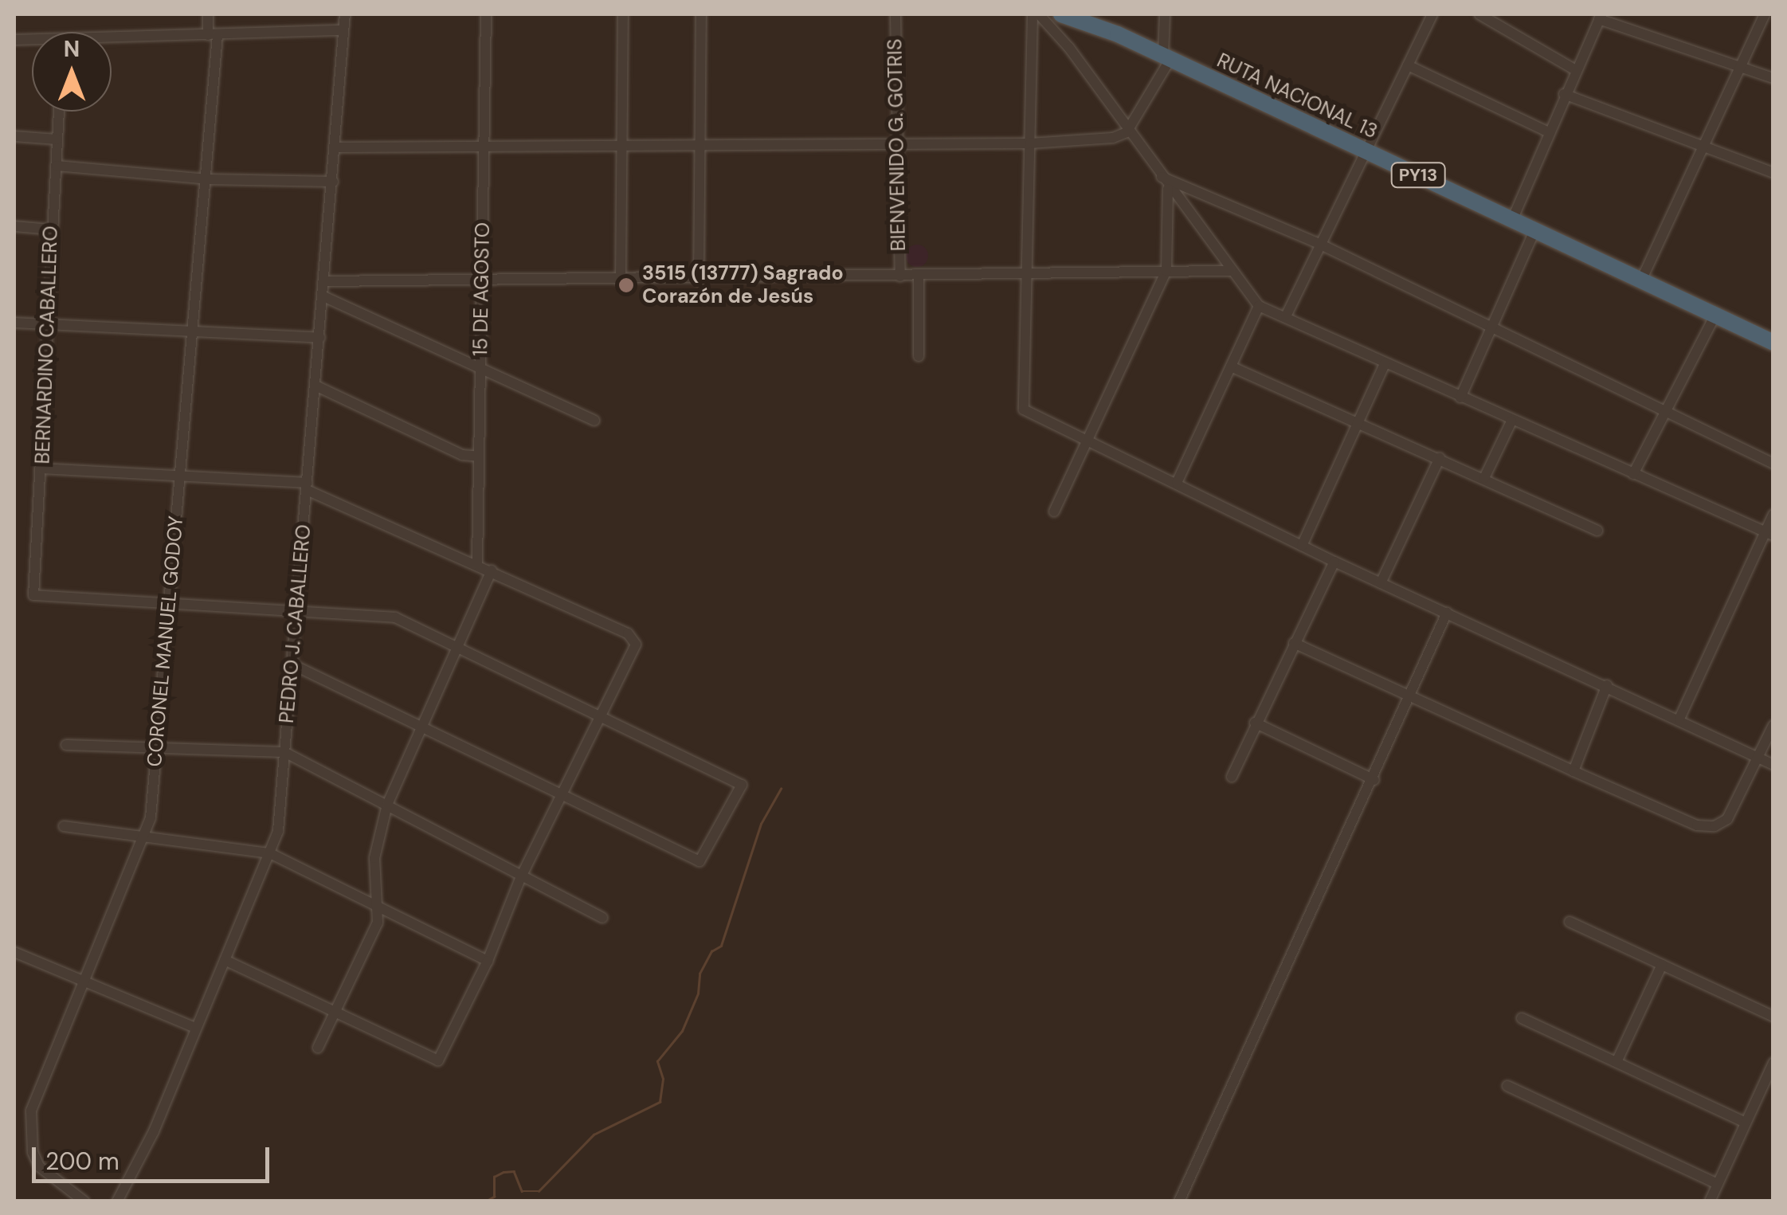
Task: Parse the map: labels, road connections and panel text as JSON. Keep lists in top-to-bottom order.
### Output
{
  "streets": {
    "highway": ["RUTA NACIONAL 13", "PY13"],
    "street": [
      "BIENVENIDO G. GOTRIS",
      "15 DE AGOSTO",
      "BERNARDINO CABALLERO",
      "PEDRO J. CABALLERO",
      "CORONEL MANUEL GODOY"
    ]
  },
  "crossings": [
    ["BERNARDINO CABALLERO", "CORONEL MANUEL GODOY"]
  ],
  "places": ["3515 (13777) Sagrado Corazón de Jesús"],
  "scale_bar": "200 m",
  "north": "top"
}
